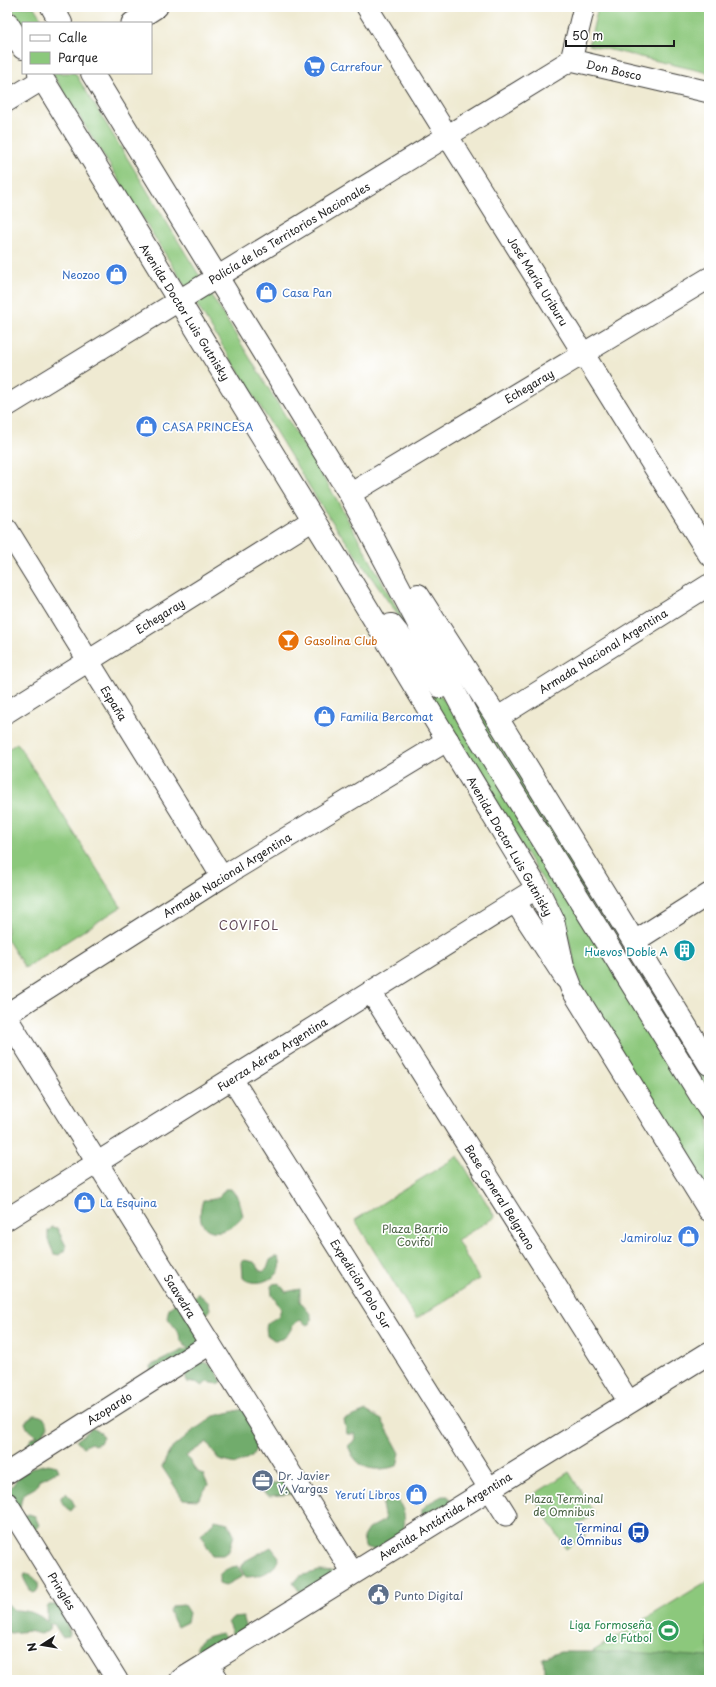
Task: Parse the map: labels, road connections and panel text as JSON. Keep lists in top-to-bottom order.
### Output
{
  "streets": {
    "main road": ["Avenida Doctor Luis Gutnisky", "Avenida Antártida Argentina"],
    "street": [
      "Don Bosco",
      "Policía de los Territorios Nacionales",
      "José María Uriburu",
      "Echegaray",
      "Armada Nacional Argentina",
      "España",
      "Fuerza Aérea Argentina",
      "Base General Belgrano",
      "Expedición Polo Sur",
      "Saavedra",
      "Azopardo",
      "Pringles"
    ]
  },
  "crossings": [
    ["Don Bosco", "Policía de los Territorios Nacionales"],
    ["Policía de los Territorios Nacionales", "José María Uriburu"],
    ["Policía de los Territorios Nacionales", "Avenida Doctor Luis Gutnisky"],
    ["José María Uriburu", "Echegaray"],
    ["Avenida Doctor Luis Gutnisky", "Echegaray"],
    ["Avenida Doctor Luis Gutnisky", "Armada Nacional Argentina"],
    ["Avenida Doctor Luis Gutnisky", "Fuerza Aérea Argentina"],
    ["Echegaray", "España"],
    ["Armada Nacional Argentina", "España"],
    ["Fuerza Aérea Argentina", "Base General Belgrano"],
    ["Fuerza Aérea Argentina", "Expedición Polo Sur"],
    ["Fuerza Aérea Argentina", "Saavedra"],
    ["Base General Belgrano", "Avenida Antártida Argentina"],
    ["Expedición Polo Sur", "Avenida Antártida Argentina"],
    ["Saavedra", "Azopardo"],
    ["Saavedra", "Avenida Antártida Argentina"]
  ],
  "districts": ["COVIFOL"],
  "parks": ["Plaza Barrio Covifol", "Plaza Terminal de Omnibus"],
  "places": {
    "supermarket": ["Carrefour"],
    "shop": [
      "Neozoo",
      "Casa Pan",
      "CASA PRINCESA",
      "Familia Bercomat",
      "La Esquina",
      "Jamiroluz",
      "Yerutí Libros"
    ],
    "bar": ["Gasolina Club"],
    "building": ["Huevos Doble A"],
    "office": ["Dr. Javier V. Vargas"],
    "bus stop": ["Terminal de Ómnibus"],
    "public building": ["Punto Digital"],
    "sports": ["Liga Formoseña de Fútbol"]
  },
  "legend": ["Calle", "Parque"],
  "scale_bar": "50 m",
  "north": "left"
}
